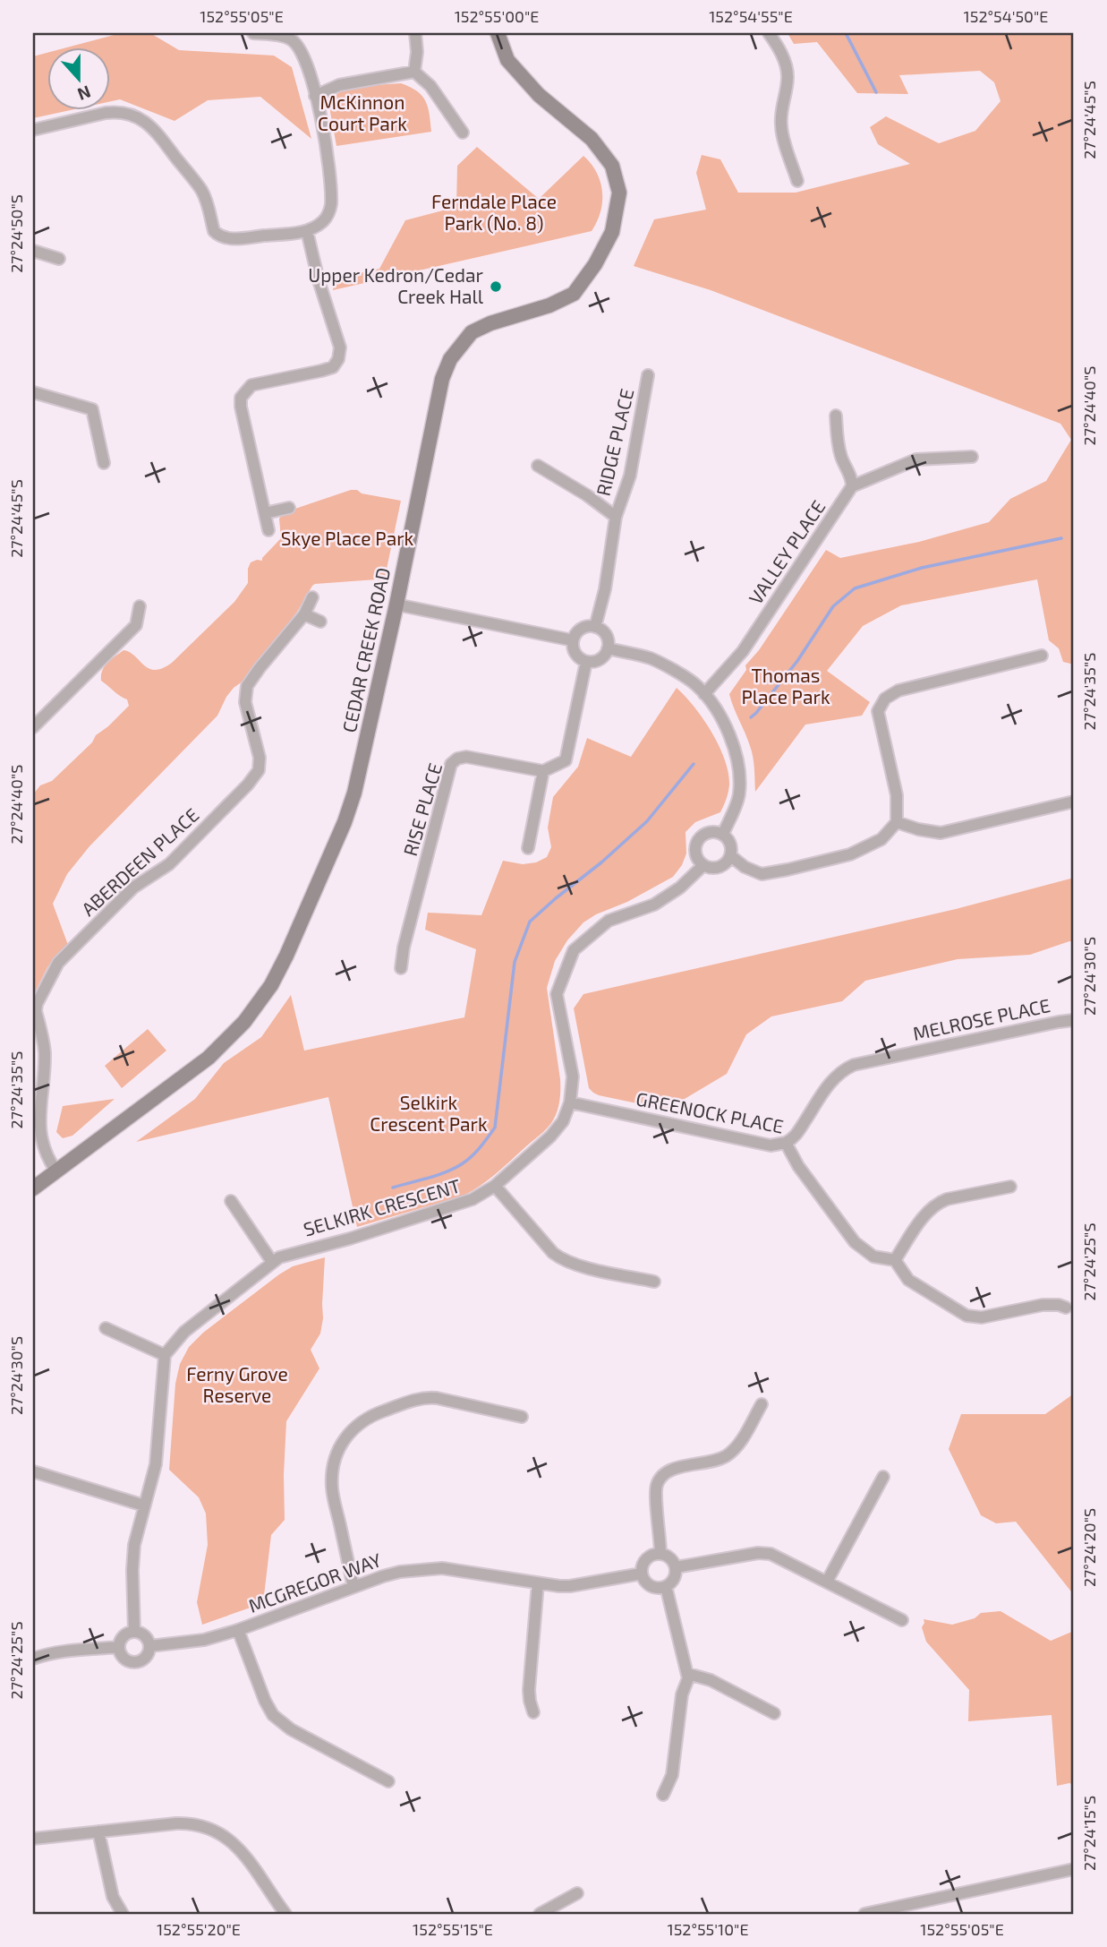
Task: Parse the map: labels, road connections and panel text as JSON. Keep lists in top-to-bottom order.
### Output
{
  "streets": {
    "street": [
      "RIDGE PLACE",
      "VALLEY PLACE",
      "CEDAR CREEK ROAD",
      "RISE PLACE",
      "ABERDEEN PLACE",
      "MELROSE PLACE",
      "GREENOCK PLACE",
      "SELKIRK CRESCENT",
      "MCGREGOR WAY"
    ]
  },
  "crossings": [
    ["CEDAR CREEK ROAD", "ABERDEEN PLACE"],
    ["MELROSE PLACE", "GREENOCK PLACE"],
    ["GREENOCK PLACE", "SELKIRK CRESCENT"]
  ],
  "parks": [
    "McKinnon Court Park",
    "Ferndale Place Park (No. 8)",
    "Skye Place Park",
    "Thomas Place Park",
    "Selkirk Crescent Park",
    "Ferny Grove Reserve"
  ],
  "places": ["Upper Kedron/Cedar Creek Hall"],
  "north": "bottom",
  "coordinates": [
    "152°55'05\"E",
    "152°55'00\"E",
    "152°54'55\"E",
    "152°54'50\"E",
    "27°24'45\"S",
    "27°24'50\"S",
    "27°24'40\"S",
    "27°24'35\"S",
    "27°24'30\"S",
    "27°24'25\"S",
    "27°24'20\"S",
    "27°24'15\"S",
    "152°55'20\"E",
    "152°55'15\"E",
    "152°55'10\"E"
  ]
}
